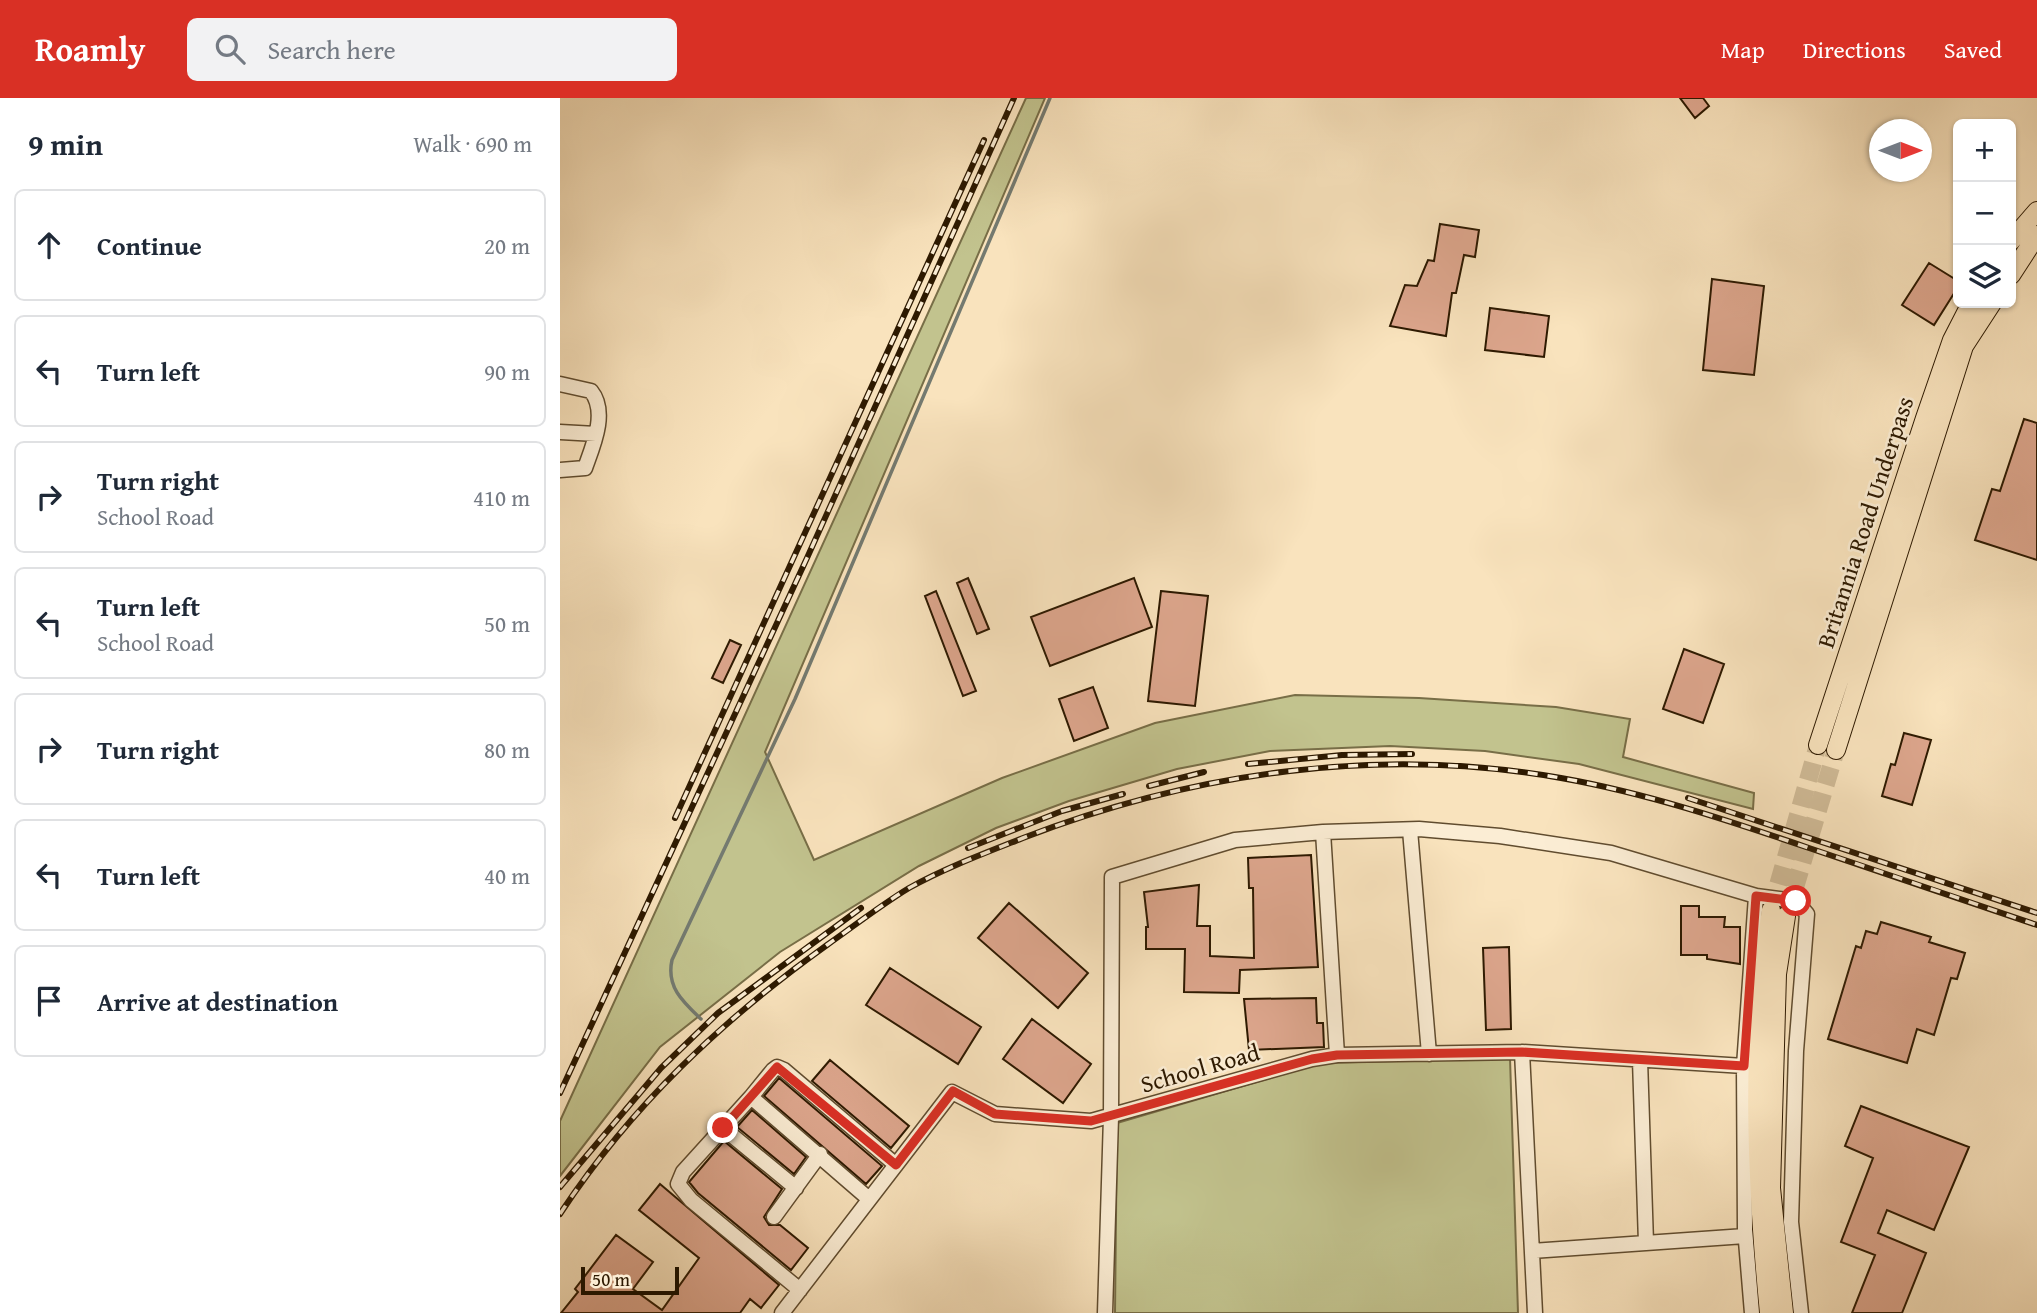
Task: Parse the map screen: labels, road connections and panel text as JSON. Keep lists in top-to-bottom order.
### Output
{
  "streets": {
    "main road": ["Britannia Road Underpass"],
    "street": ["School Road"]
  },
  "scale_bar": "50 m",
  "north": "right",
  "page": {
    "header": "Roamly",
    "search": "Search here",
    "nav": ["Map", "Directions", "Saved"],
    "heading": ["9 min", "Walk · 690 m"],
    "map_buttons": ["+", "−"],
    "list": [
      ["Continue", "20 m"],
      ["Turn left", "90 m"],
      ["Turn right", "School Road", "410 m"],
      ["Turn left", "School Road", "50 m"],
      ["Turn right", "80 m"],
      ["Turn left", "40 m"],
      "Arrive at destination"
    ],
    "scale": "50 m"
  }
}
